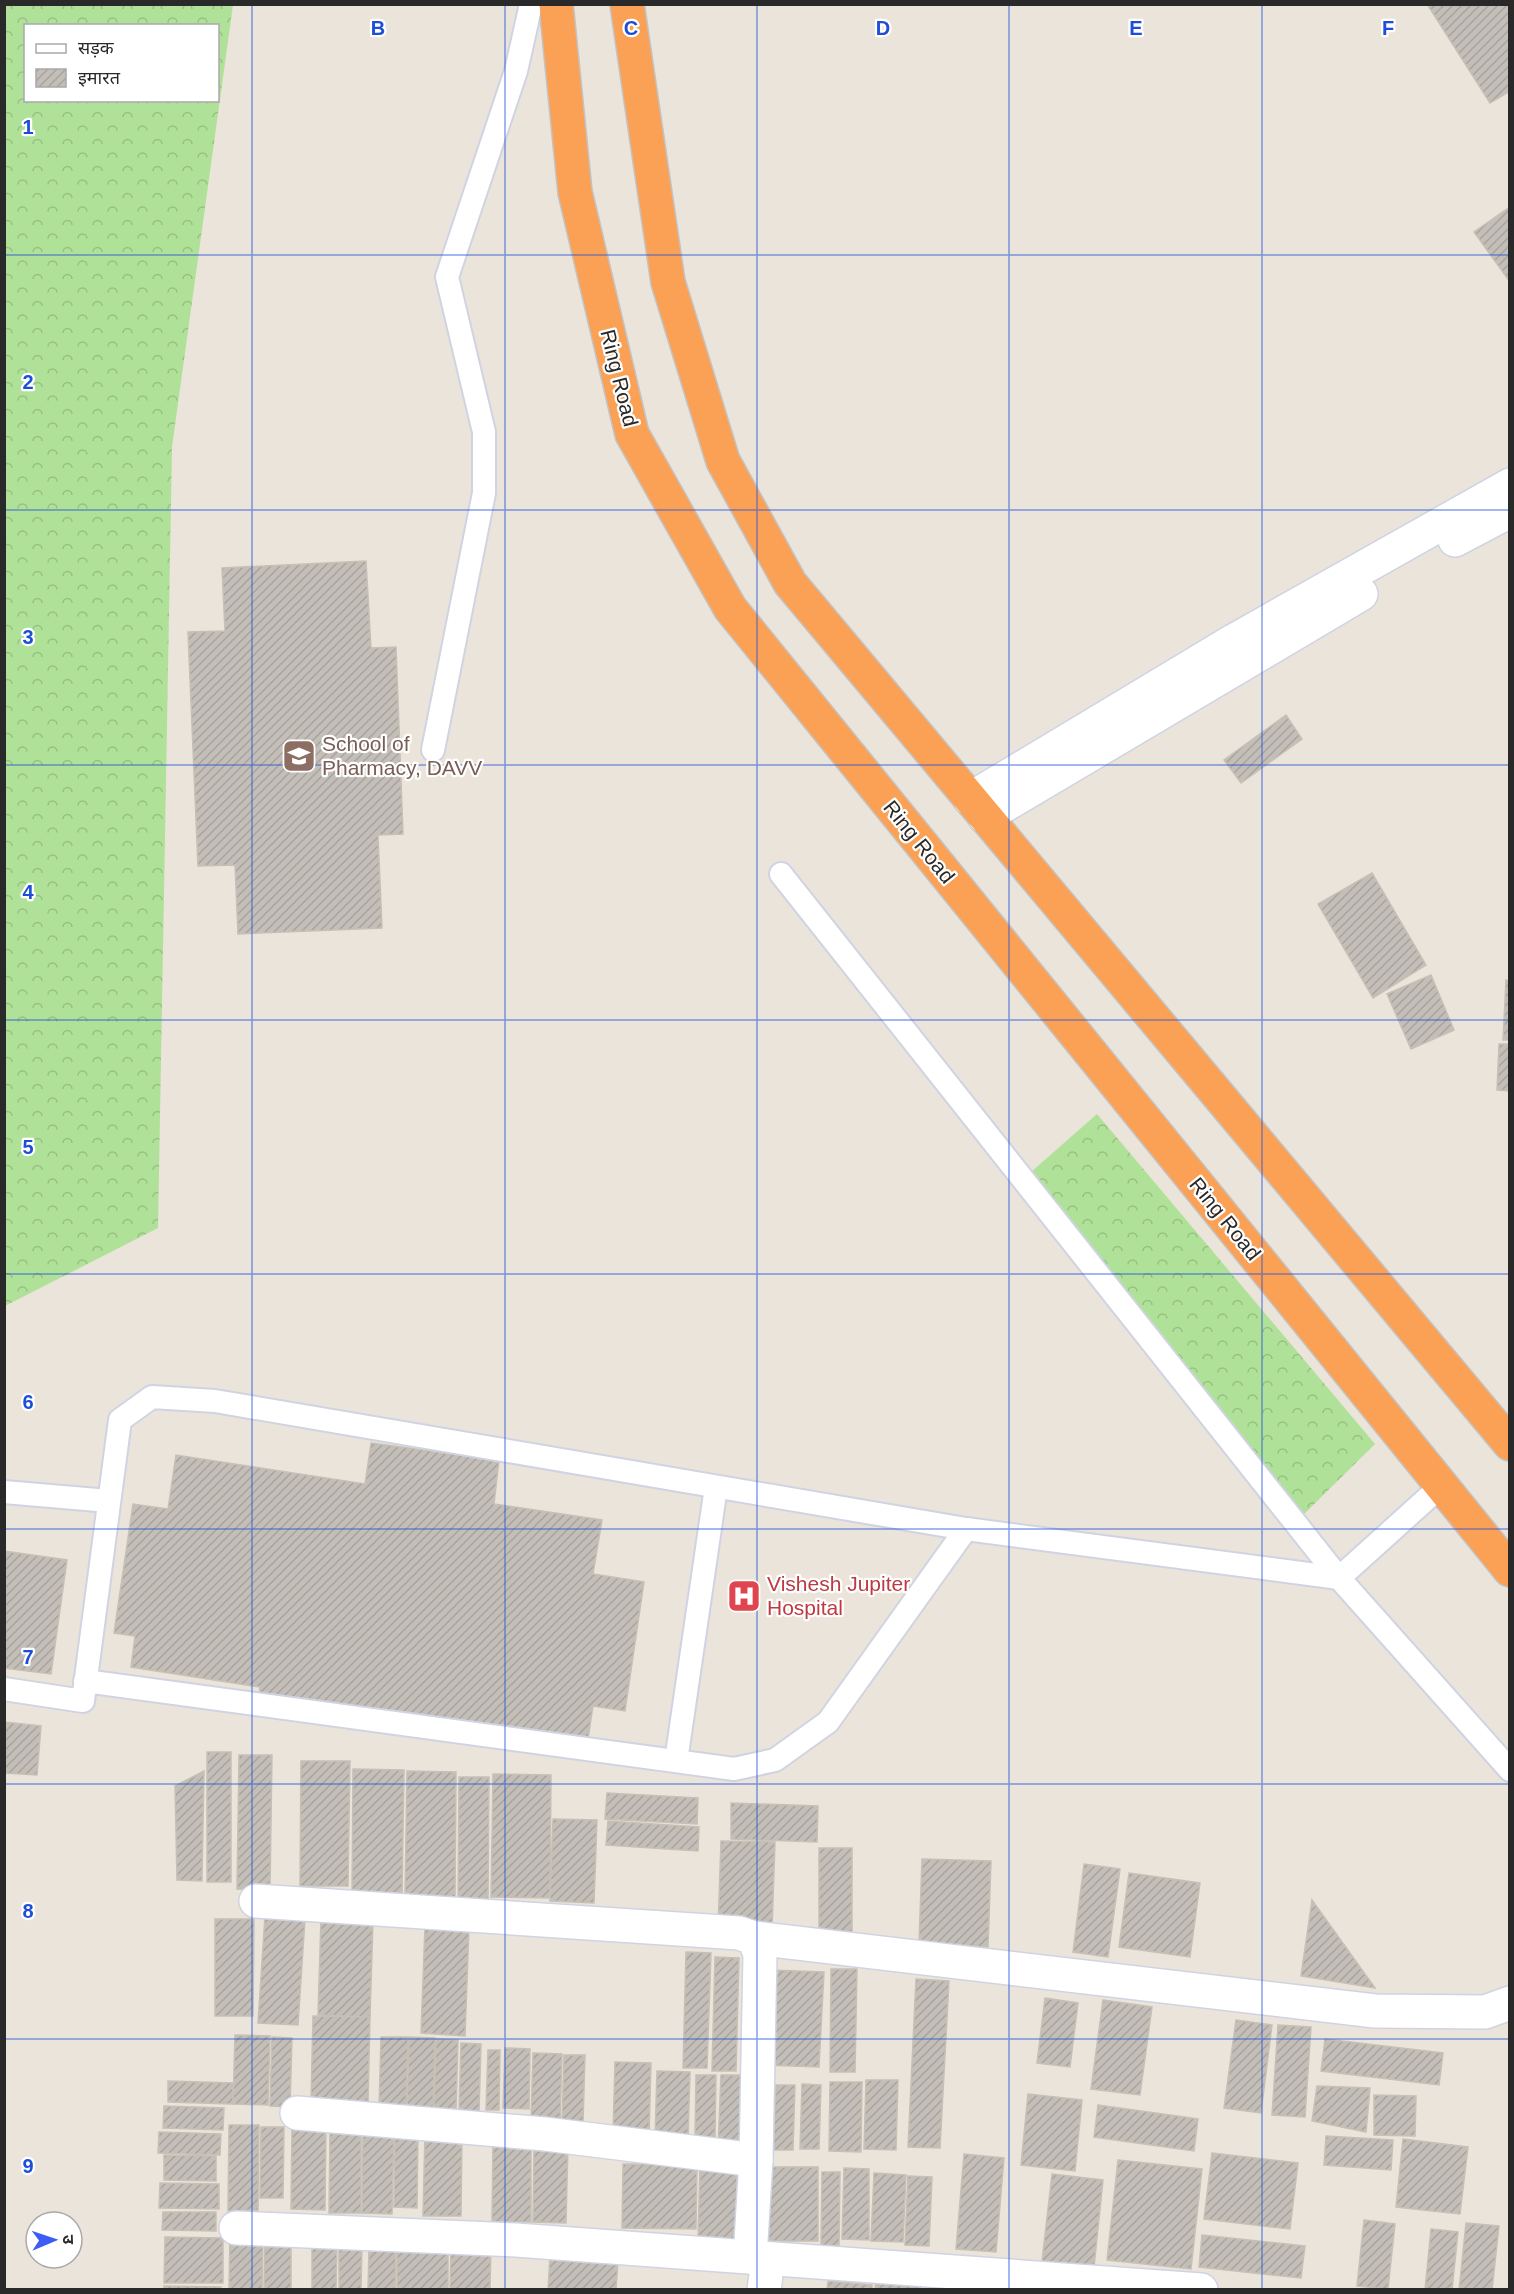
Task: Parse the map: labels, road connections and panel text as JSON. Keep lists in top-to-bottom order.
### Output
{
  "streets": {
    "highway": ["Ring Road"]
  },
  "places": {
    "school or university": ["School of Pharmacy, DAVV"],
    "hospital": ["Vishesh Jupiter Hospital"]
  },
  "legend": ["सड़क", "इमारत"],
  "north": "right",
  "grid": {
    "columns": [
      "B",
      "C",
      "D",
      "E",
      "F"
    ],
    "rows": [
      "1",
      "2",
      "3",
      "4",
      "5",
      "6",
      "7",
      "8",
      "9"
    ]
  }
}
